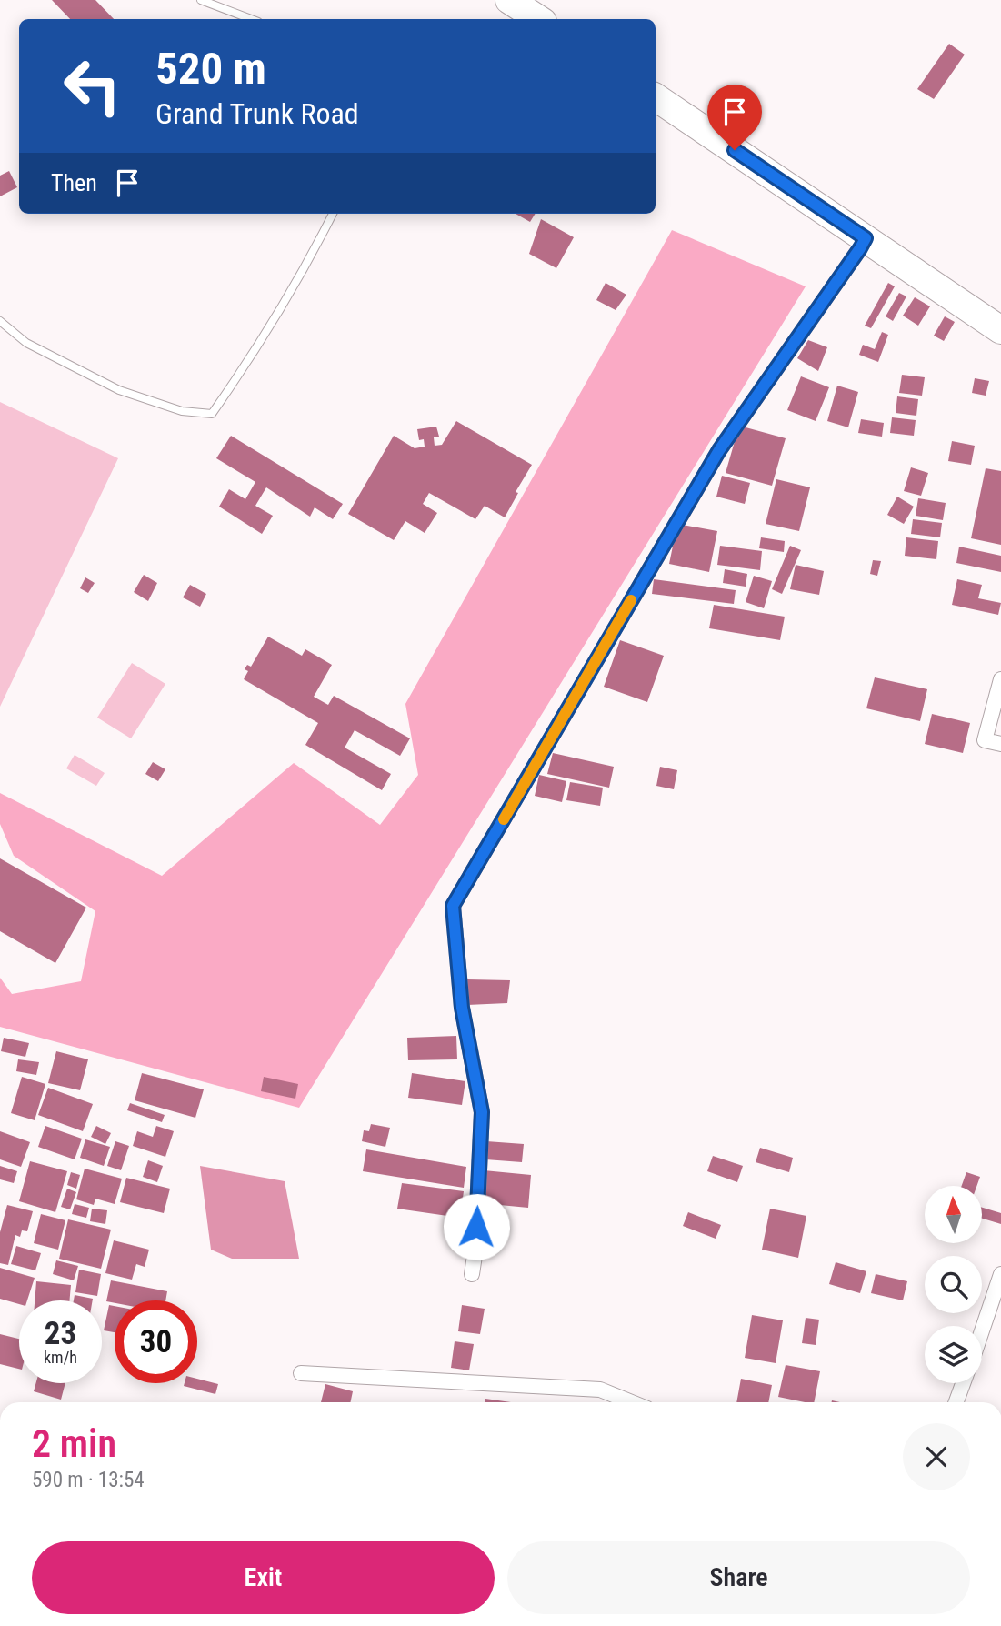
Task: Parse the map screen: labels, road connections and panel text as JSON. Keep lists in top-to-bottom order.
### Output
{
  "north": "top",
  "page": {
    "turn": ["520 m", "Grand Trunk Road"],
    "then": "Then",
    "speed": "23 km/h",
    "limit": "30",
    "heading": ["2 min", "590 m · 13:54"],
    "buttons": ["Exit", "Share"]
  }
}
